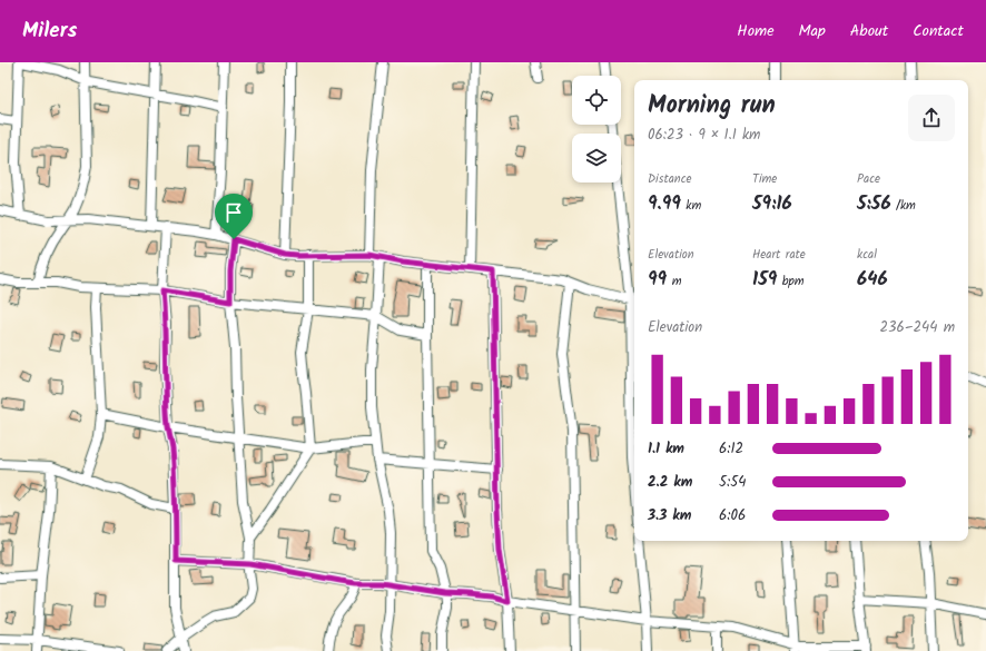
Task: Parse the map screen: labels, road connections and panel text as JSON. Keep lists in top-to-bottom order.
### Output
{
  "page": {
    "header": "Milers",
    "nav": [
      "Home",
      "Map",
      "About",
      "Contact"
    ],
    "heading": ["Morning run", "06:23 · 9 × 1.1 km"],
    "stats": [
      ["Distance", "9.99 km"],
      ["Time", "59:16"],
      ["Pace", "5:56 /km"],
      ["Elevation", "99 m"],
      ["Heart rate", "159 bpm"],
      ["kcal", "646"]
    ],
    "chart": ["Elevation", "236–244 m"],
    "list": [
      {
        "name": "1.1 km",
        "note": "6:12"
      },
      {
        "name": "2.2 km",
        "note": "5:54"
      },
      {
        "name": "3.3 km",
        "note": "6:06"
      }
    ]
  }
}
